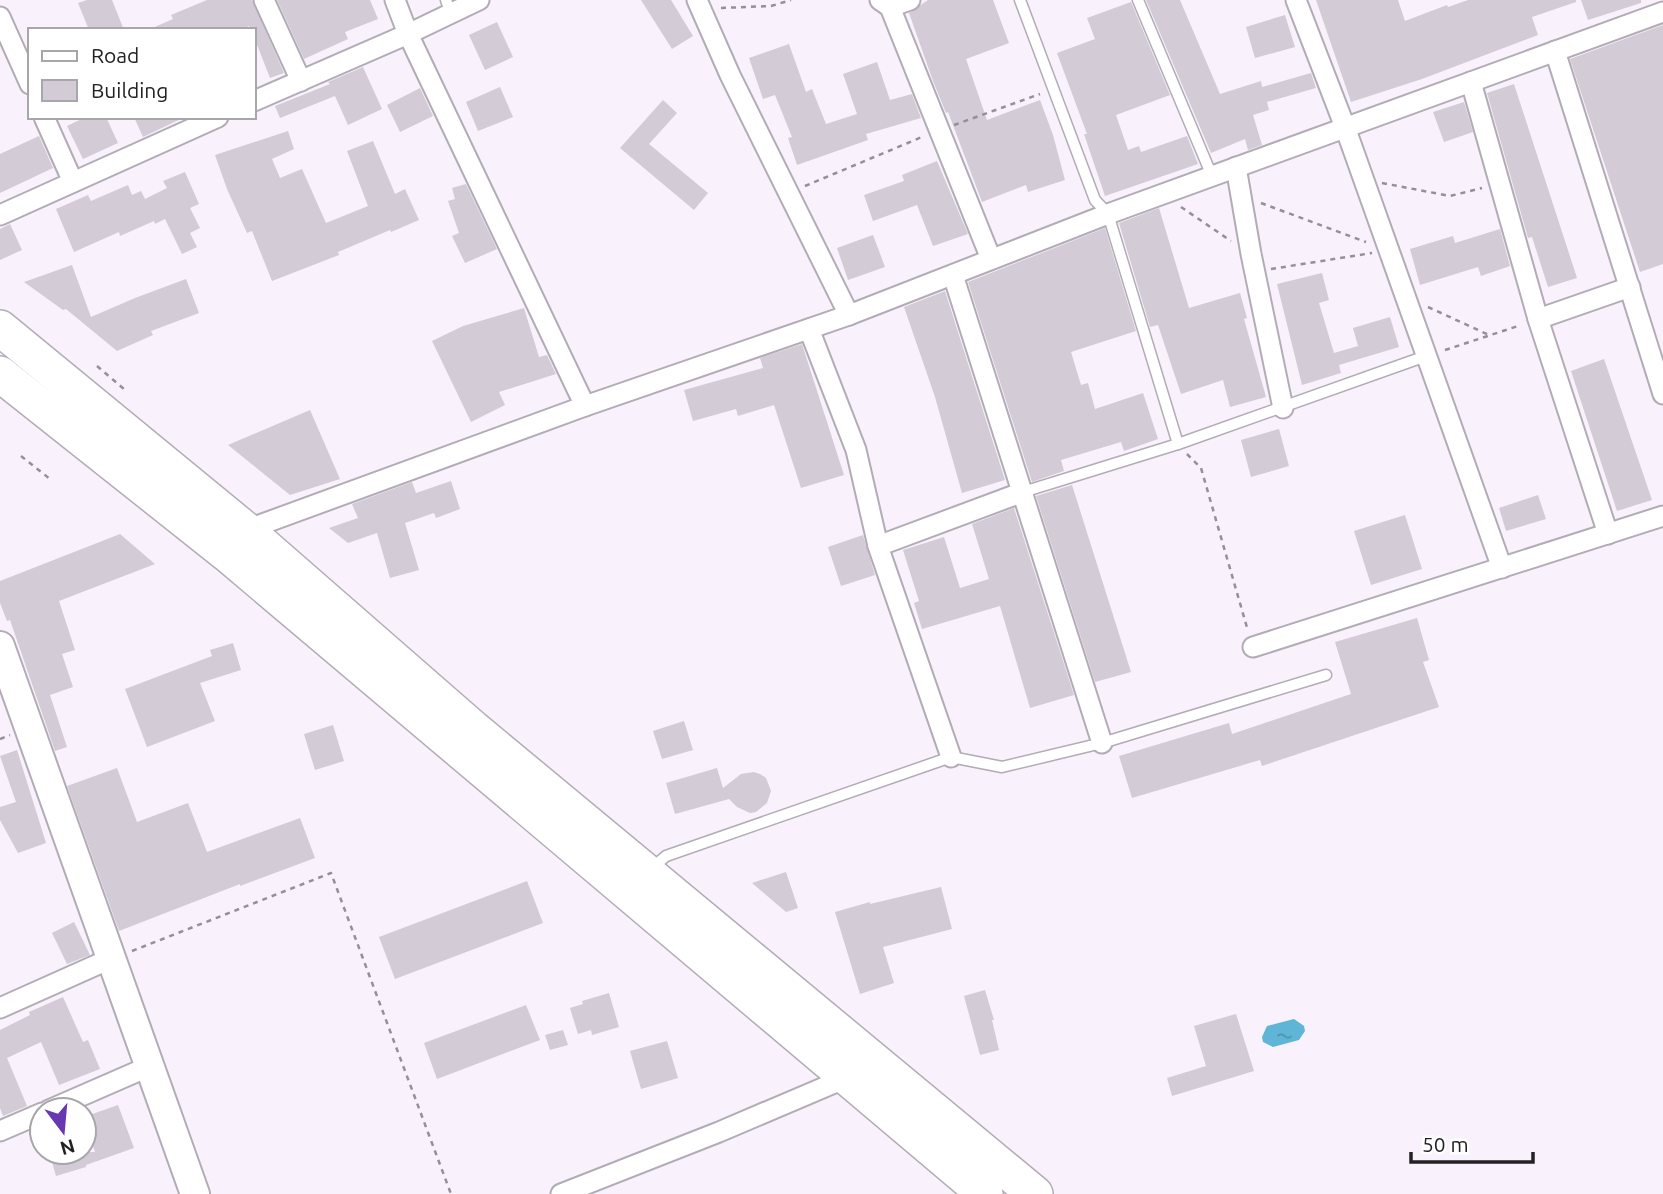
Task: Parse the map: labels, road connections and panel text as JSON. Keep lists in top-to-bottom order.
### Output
{
  "legend": ["Road", "Building"],
  "scale_bar": "50 m",
  "north": "bottom"
}
